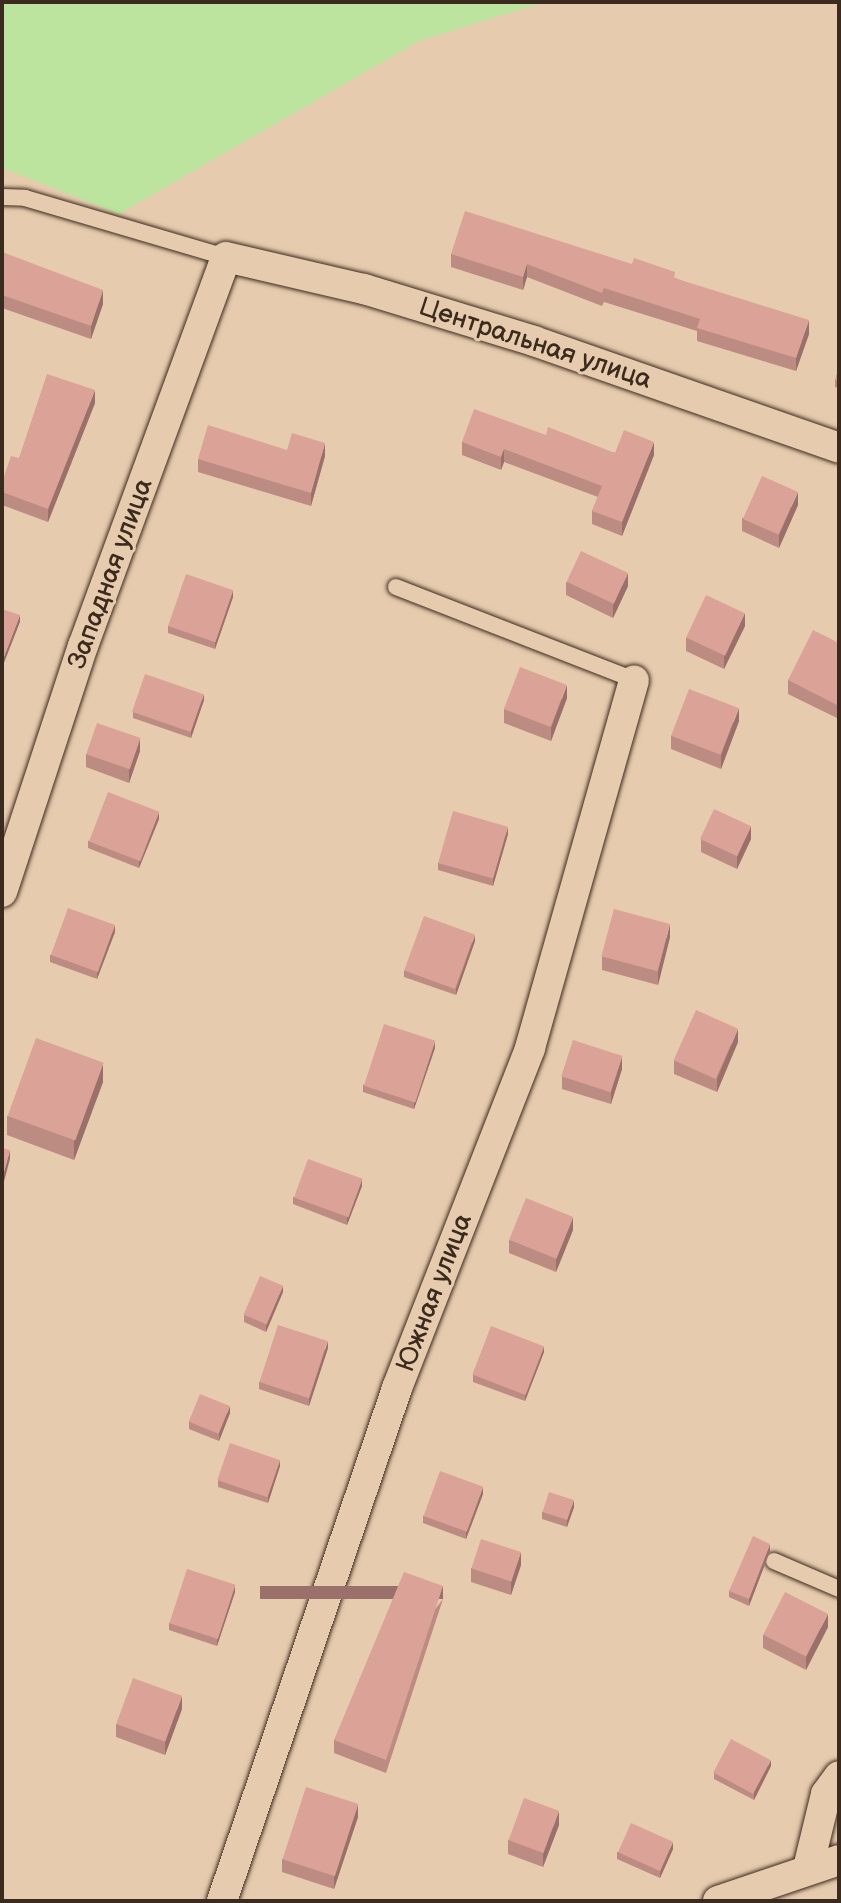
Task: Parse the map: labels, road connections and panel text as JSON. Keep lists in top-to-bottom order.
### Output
{
  "streets": {
    "street": ["Центральная улица", "Западная улица", "Южная улица"]
  },
  "crossings": [
    ["Центральная улица", "Западная улица"]
  ]
}
